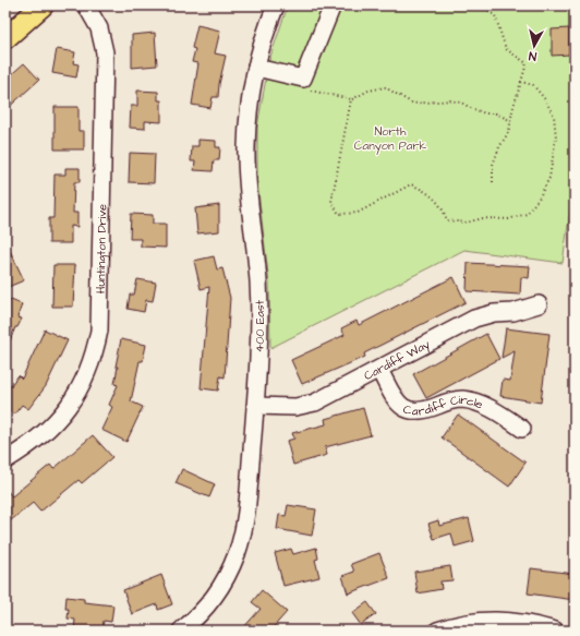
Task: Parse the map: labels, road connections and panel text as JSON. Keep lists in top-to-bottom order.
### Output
{
  "streets": {
    "street": [
      "Huntington Drive",
      "400 East",
      "Cardiff Way",
      "Cardiff Circle"
    ]
  },
  "crossings": [
    ["400 East", "Cardiff Way"],
    ["Cardiff Way", "Cardiff Circle"]
  ],
  "parks": ["North Canyon Park"],
  "north": "bottom"
}
